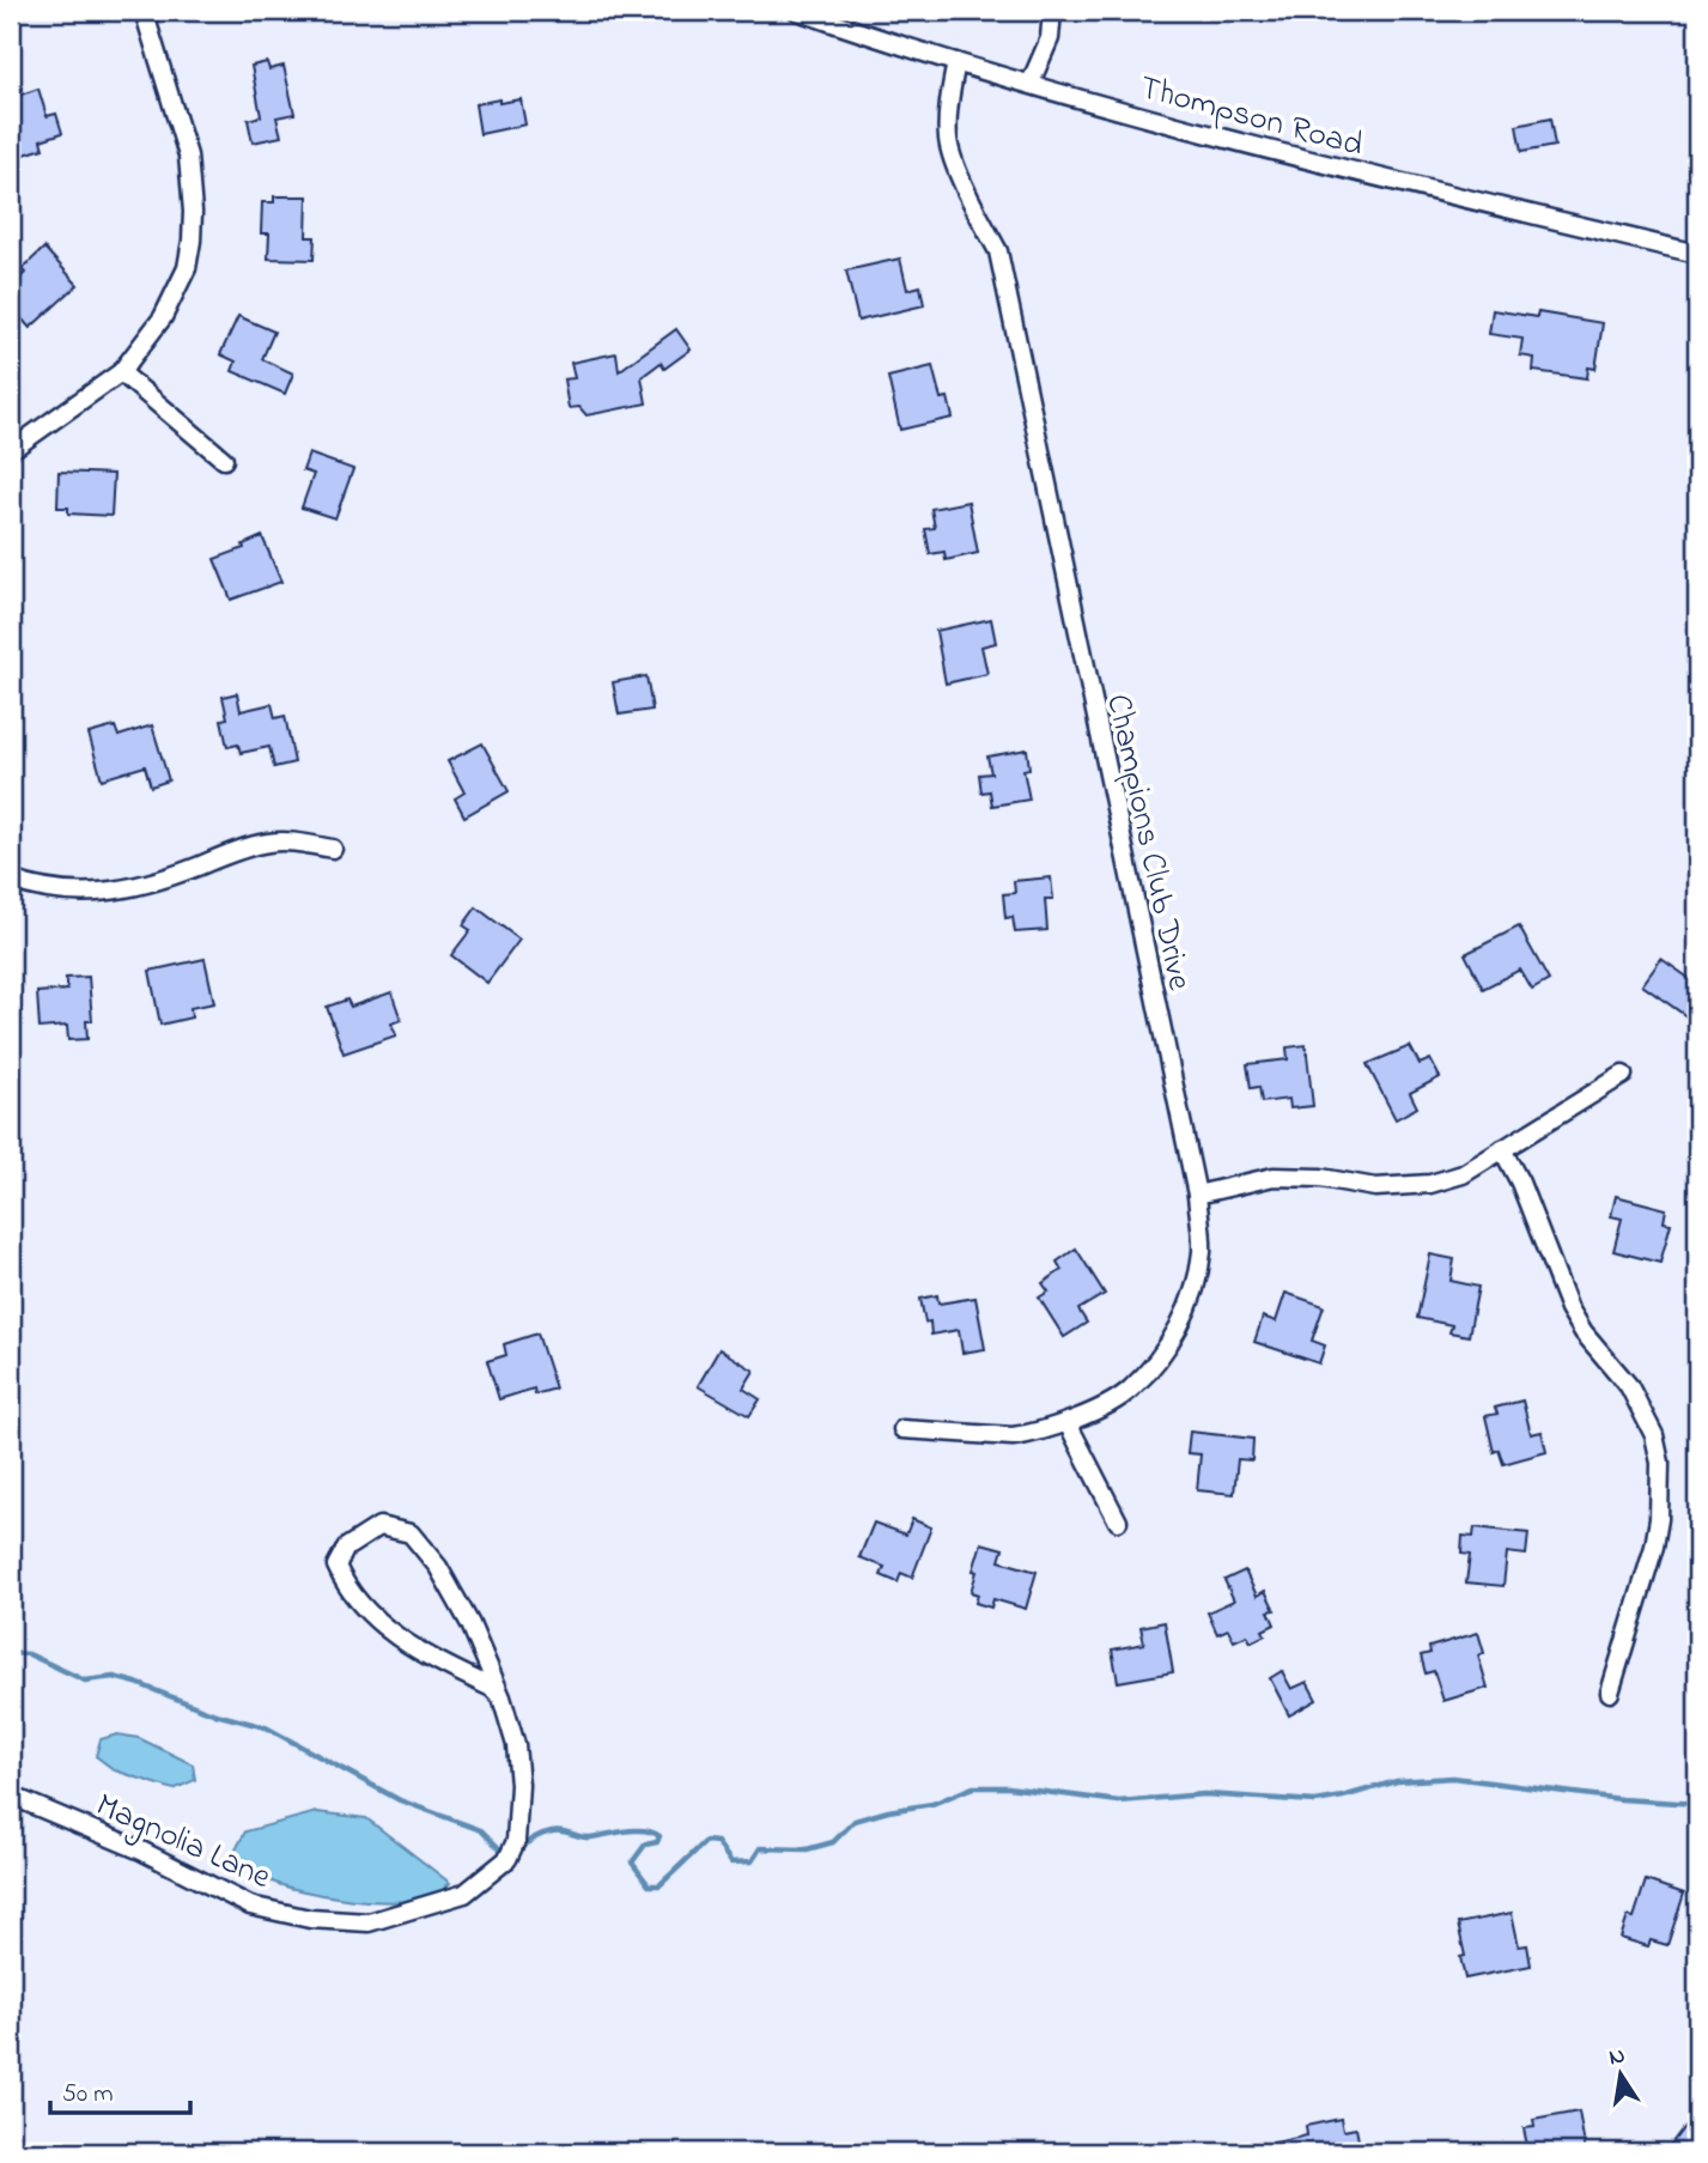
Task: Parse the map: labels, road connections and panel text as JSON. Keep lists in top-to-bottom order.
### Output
{
  "streets": {
    "street": ["Thompson Road", "Champions Club Drive", "Magnolia Lane"]
  },
  "crossings": [
    ["Thompson Road", "Champions Club Drive"]
  ],
  "scale_bar": "50 m",
  "north": "top"
}
